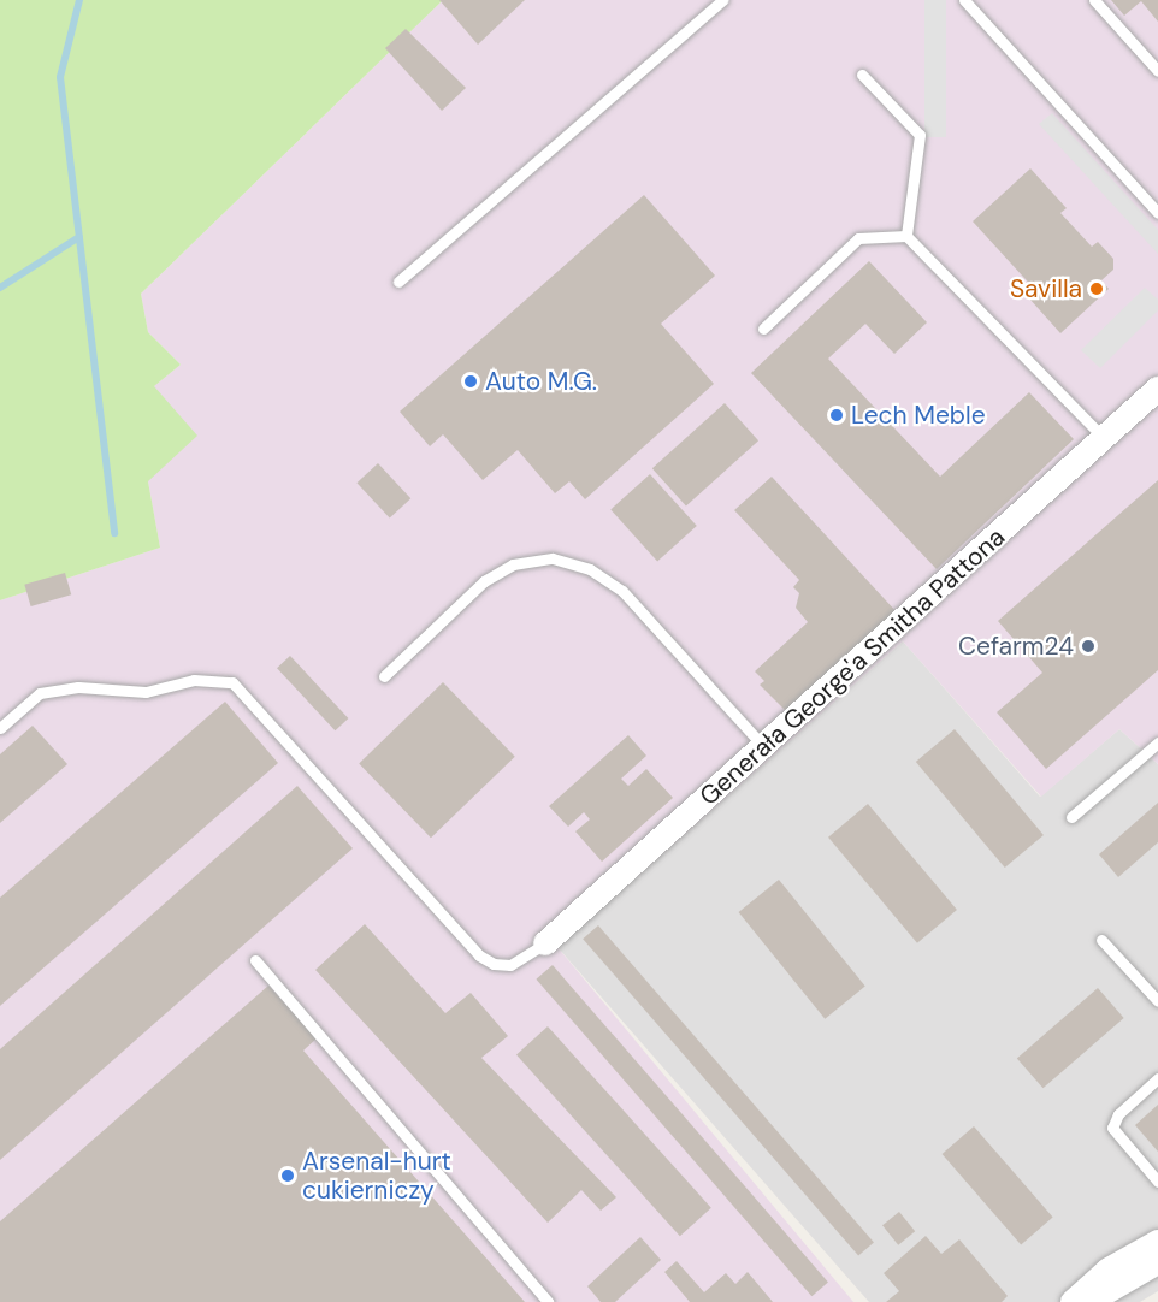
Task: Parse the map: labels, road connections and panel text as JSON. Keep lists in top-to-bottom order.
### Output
{
  "streets": {
    "street": ["Generała George'a Smitha Pattona"]
  },
  "places": [
    "Savilla",
    "Auto M.G.",
    "Lech Meble",
    "Cefarm24",
    "Arsenal-hurt cukierniczy"
  ]
}
